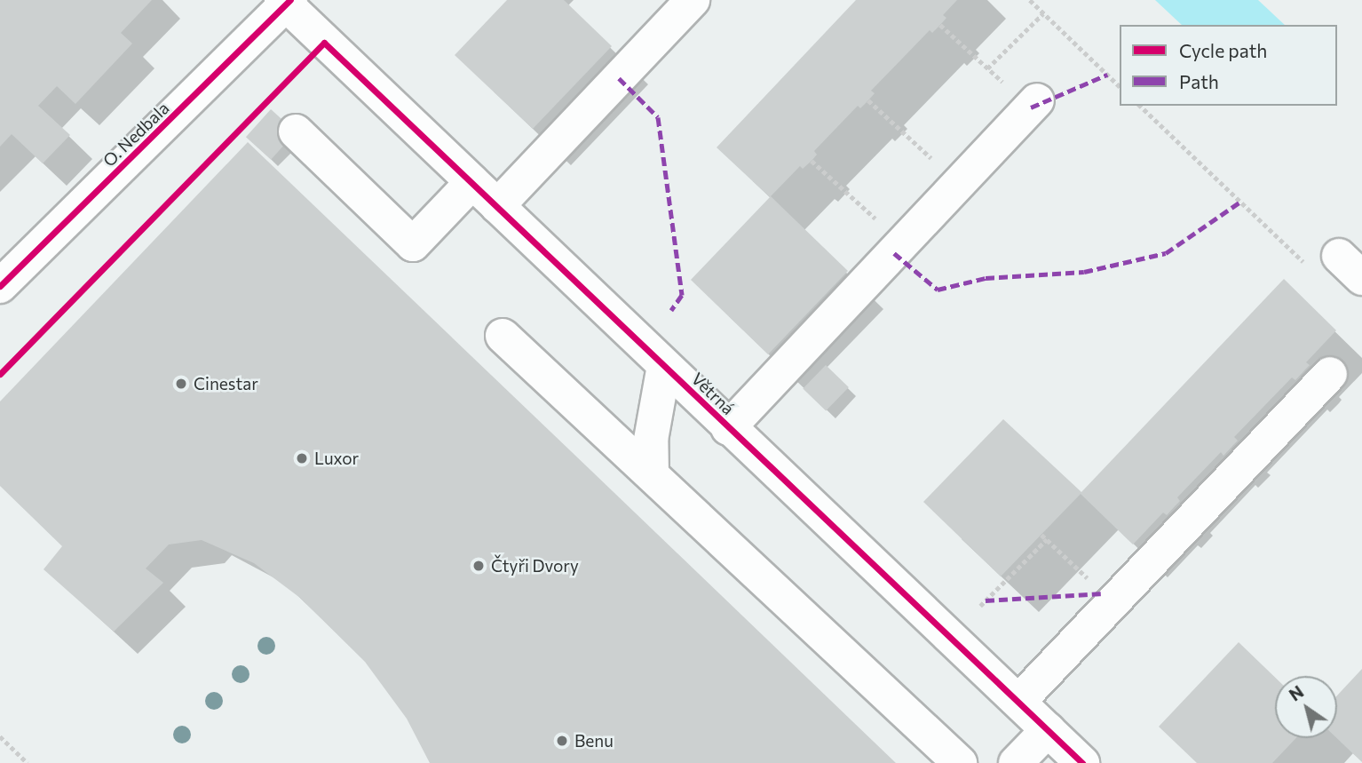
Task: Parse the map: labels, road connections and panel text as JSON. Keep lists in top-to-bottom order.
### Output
{
  "streets": {
    "street": ["O. Nedbala", "Větrná"]
  },
  "crossings": [
    ["O. Nedbala", "Větrná"]
  ],
  "places": [
    "Cinestar",
    "Luxor",
    "Čtyři Dvory",
    "Benu"
  ],
  "legend": ["Cycle path", "Path"],
  "north": "top left"
}
